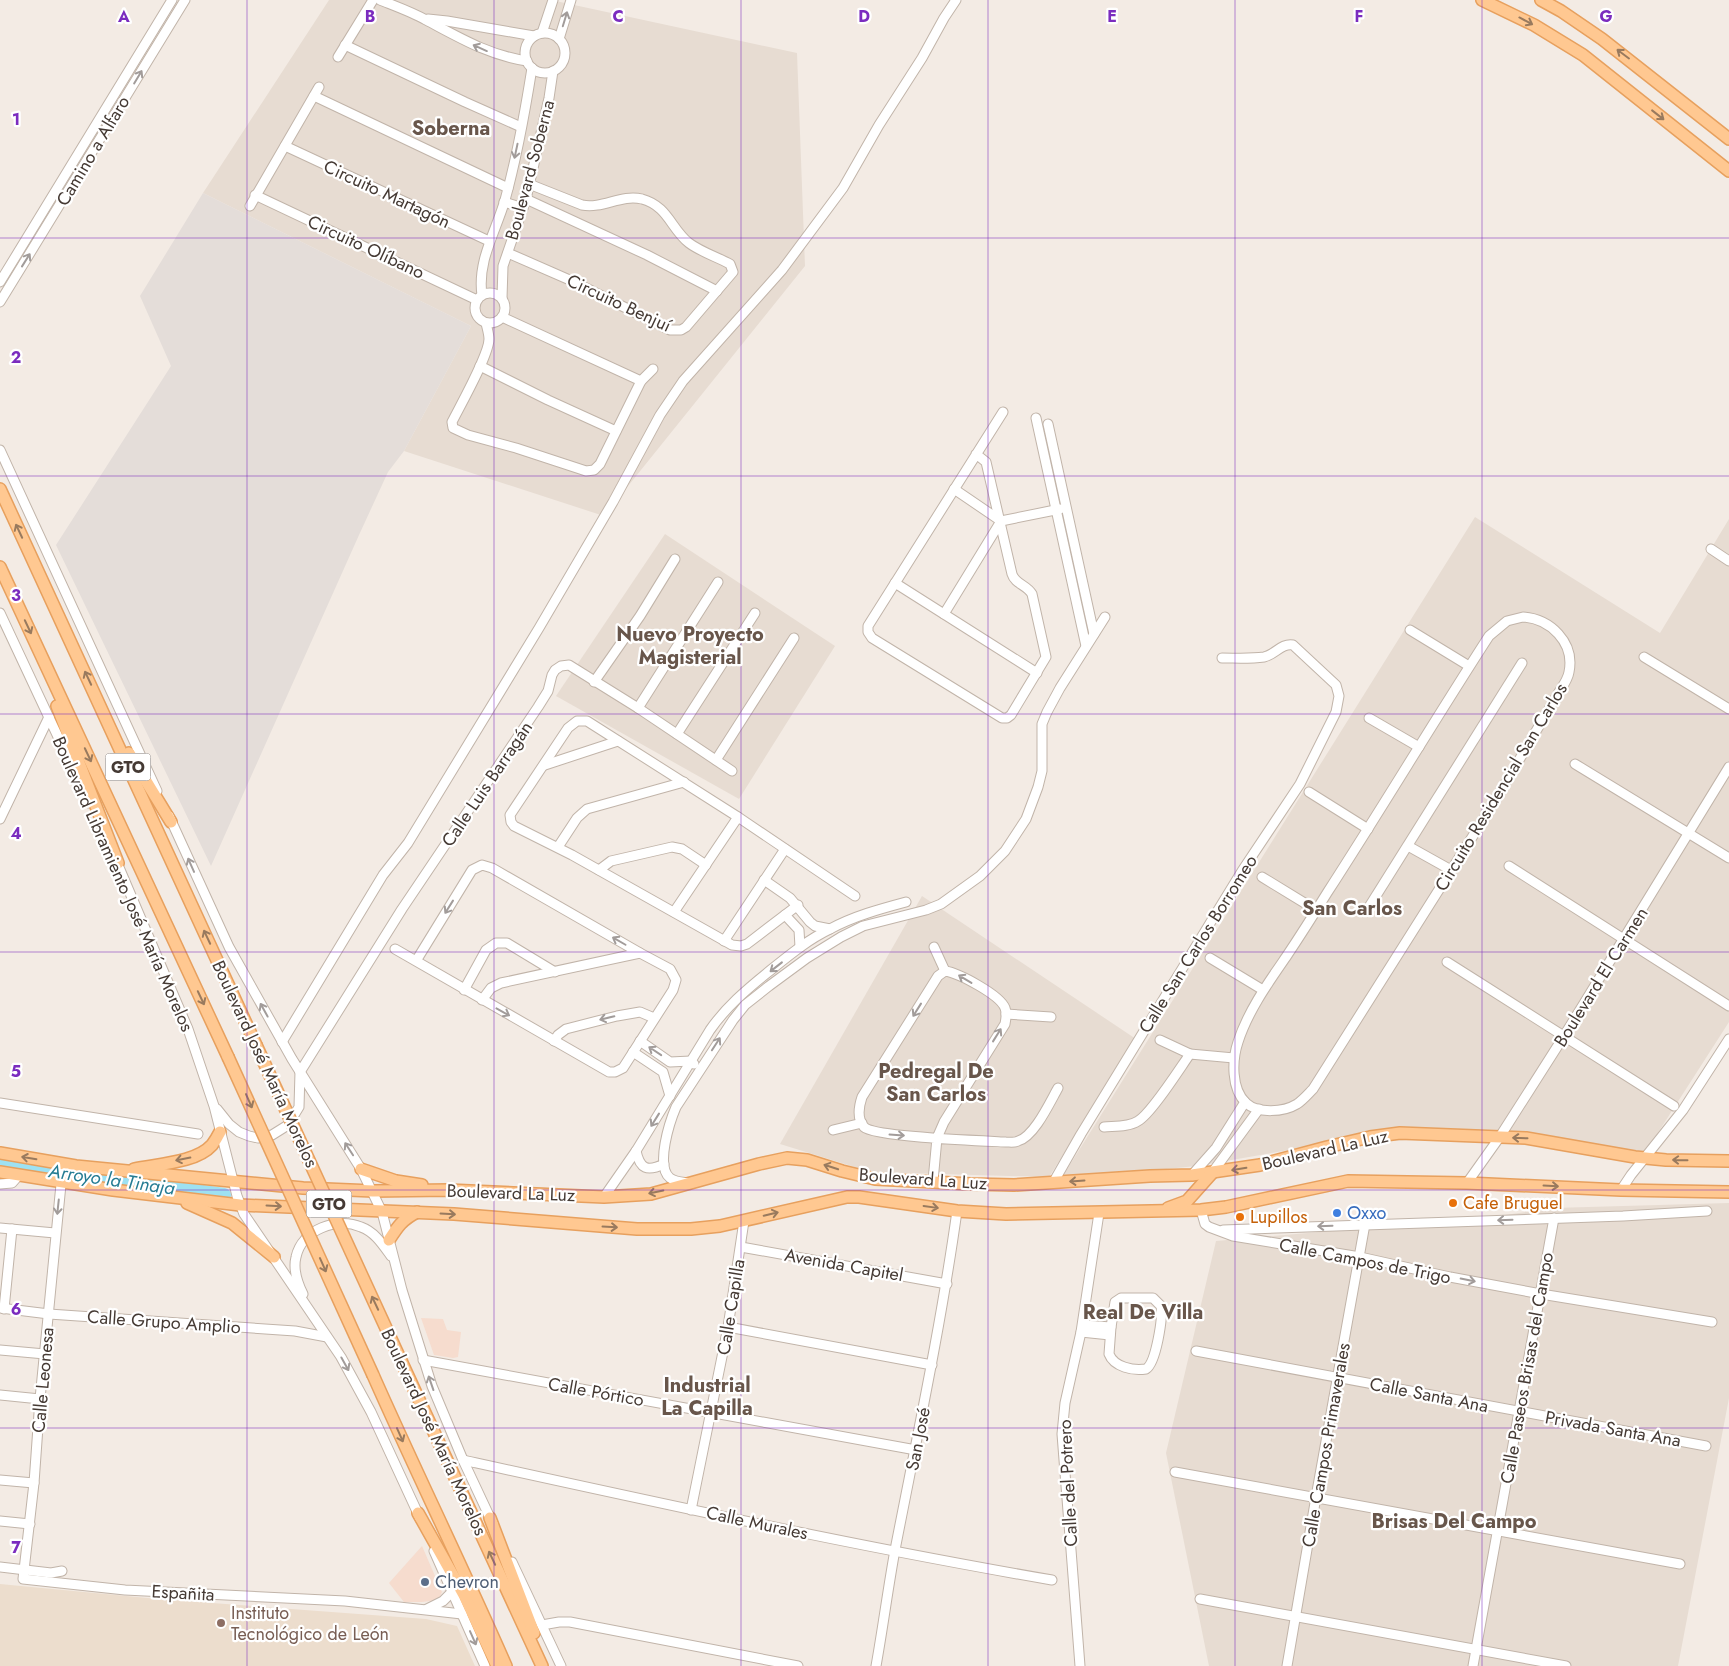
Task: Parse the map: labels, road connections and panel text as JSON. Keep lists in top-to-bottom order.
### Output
{
  "streets": {
    "main road": ["GTO", "Boulevard José María Morelos", "Boulevard La Luz"],
    "street": [
      "Camino a Alfaro",
      "Boulevard Soberna",
      "Circuito Martagón",
      "Circuito Olíbano",
      "Circuito Benjuí",
      "Calle Luis Barragán",
      "Circuito Residencial San Carlos",
      "Boulevard Libramiento José María Morelos",
      "Calle San Carlos Borromeo",
      "Boulevard El Carmen",
      "Calle Campos de Trigo",
      "Avenida Capitel",
      "Calle Capilla",
      "Calle Grupo Amplio",
      "Calle Paseos Brisas del Campo",
      "Calle Leonesa",
      "Calle Pórtico",
      "Calle Santa Ana",
      "Privada Santa Ana",
      "San José",
      "Calle Campos Primaverales",
      "Calle del Potrero",
      "Calle Murales",
      "Españita"
    ]
  },
  "crossings": [
    ["Boulevard Soberna", "Circuito Martagón"],
    ["Boulevard Soberna", "Circuito Olíbano"],
    ["Boulevard Soberna", "Circuito Benjuí"],
    ["Boulevard Libramiento José María Morelos", "Boulevard La Luz"],
    ["Boulevard Libramiento José María Morelos", "Calle Grupo Amplio"],
    ["Boulevard Libramiento José María Morelos", "Españita"],
    ["Calle San Carlos Borromeo", "Boulevard La Luz"],
    ["Boulevard El Carmen", "Boulevard La Luz"],
    ["Boulevard La Luz", "Calle Capilla"],
    ["Boulevard La Luz", "Calle Leonesa"],
    ["Boulevard La Luz", "San José"],
    ["Boulevard La Luz", "Calle del Potrero"],
    ["Calle Campos de Trigo", "Calle Paseos Brisas del Campo"],
    ["Calle Campos de Trigo", "Calle Campos Primaverales"],
    ["Avenida Capitel", "Calle Capilla"],
    ["Avenida Capitel", "San José"],
    ["Calle Capilla", "Calle Pórtico"],
    ["Calle Capilla", "Calle Murales"],
    ["Calle Grupo Amplio", "Calle Leonesa"],
    ["Calle Paseos Brisas del Campo", "Calle Santa Ana"],
    ["Calle Paseos Brisas del Campo", "Privada Santa Ana"],
    ["Calle Leonesa", "Españita"],
    ["Calle Pórtico", "San José"],
    ["Calle Santa Ana", "Privada Santa Ana"],
    ["Calle Santa Ana", "Calle Campos Primaverales"],
    ["San José", "Calle Murales"]
  ],
  "districts": [
    "Soberna",
    "Nuevo Proyecto Magisterial",
    "San Carlos",
    "Pedregal De San Carlos",
    "Real De Villa",
    "Industrial La Capilla",
    "Brisas Del Campo"
  ],
  "water": ["Arroyo la Tinaja"],
  "places": [
    "Cafe Bruguel",
    "Oxxo",
    "Lupillos",
    "Chevron",
    "Instituto Tecnológico de León"
  ],
  "grid": {
    "columns": [
      "A",
      "B",
      "C",
      "D",
      "E",
      "F",
      "G"
    ],
    "rows": [
      "1",
      "2",
      "3",
      "4",
      "5",
      "6",
      "7"
    ]
  }
}
